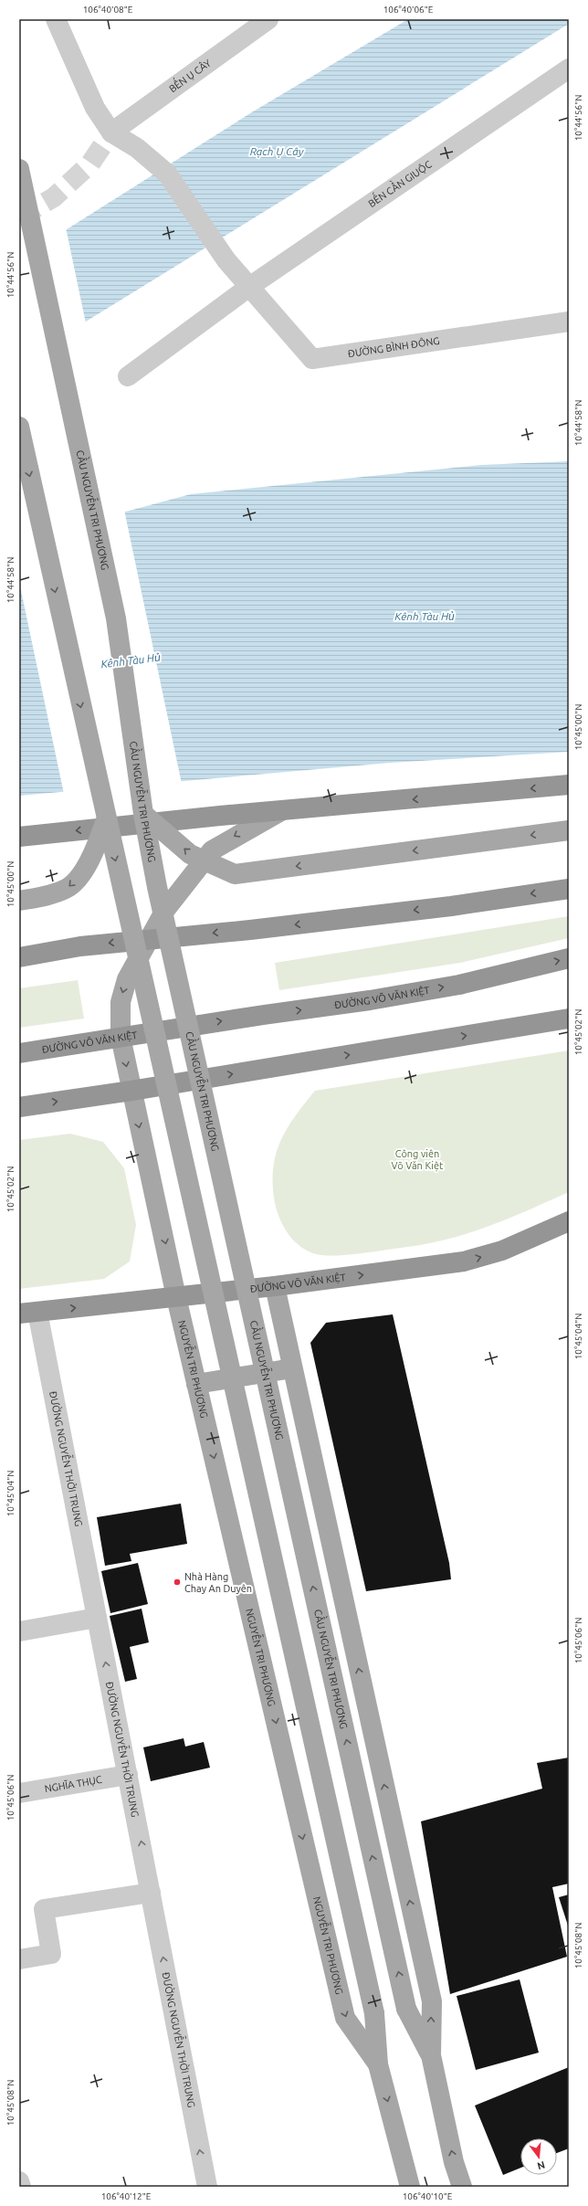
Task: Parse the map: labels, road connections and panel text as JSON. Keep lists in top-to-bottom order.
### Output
{
  "streets": {
    "highway": ["ĐƯỜNG VÕ VĂN KIỆT"],
    "main road": ["CẦU NGUYỄN TRI PHƯƠNG", "NGUYỄN TRI PHƯƠNG"],
    "street": [
      "BẾN Ụ CÂY",
      "BẾN CẦN GIUỘC",
      "ĐƯỜNG BÌNH ĐÔNG",
      "ĐƯỜNG NGUYỄN THỜI TRUNG",
      "NGHĨA THỤC"
    ]
  },
  "crossings": [
    ["BẾN CẦN GIUỘC", "ĐƯỜNG BÌNH ĐÔNG"],
    ["ĐƯỜNG VÕ VĂN KIỆT", "NGUYỄN TRI PHƯƠNG"],
    ["ĐƯỜNG VÕ VĂN KIỆT", "ĐƯỜNG NGUYỄN THỜI TRUNG"],
    ["ĐƯỜNG NGUYỄN THỜI TRUNG", "NGHĨA THỤC"]
  ],
  "one_way": ["ĐƯỜNG NGUYỄN THỜI TRUNG"],
  "water": ["Rạch Ụ Cây", "Kênh Tàu Hủ"],
  "parks": ["Công viên Võ Văn Kiệt"],
  "places": ["Nhà Hàng Chay An Duyên"],
  "north": "bottom",
  "coordinates": [
    "106°40'08\"E",
    "106°40'06\"E",
    "10°44'56\"N",
    "10°44'58\"N",
    "10°45'00\"N",
    "10°45'02\"N",
    "10°45'04\"N",
    "10°45'06\"N",
    "10°45'08\"N",
    "106°40'12\"E",
    "106°40'10\"E"
  ]
}
